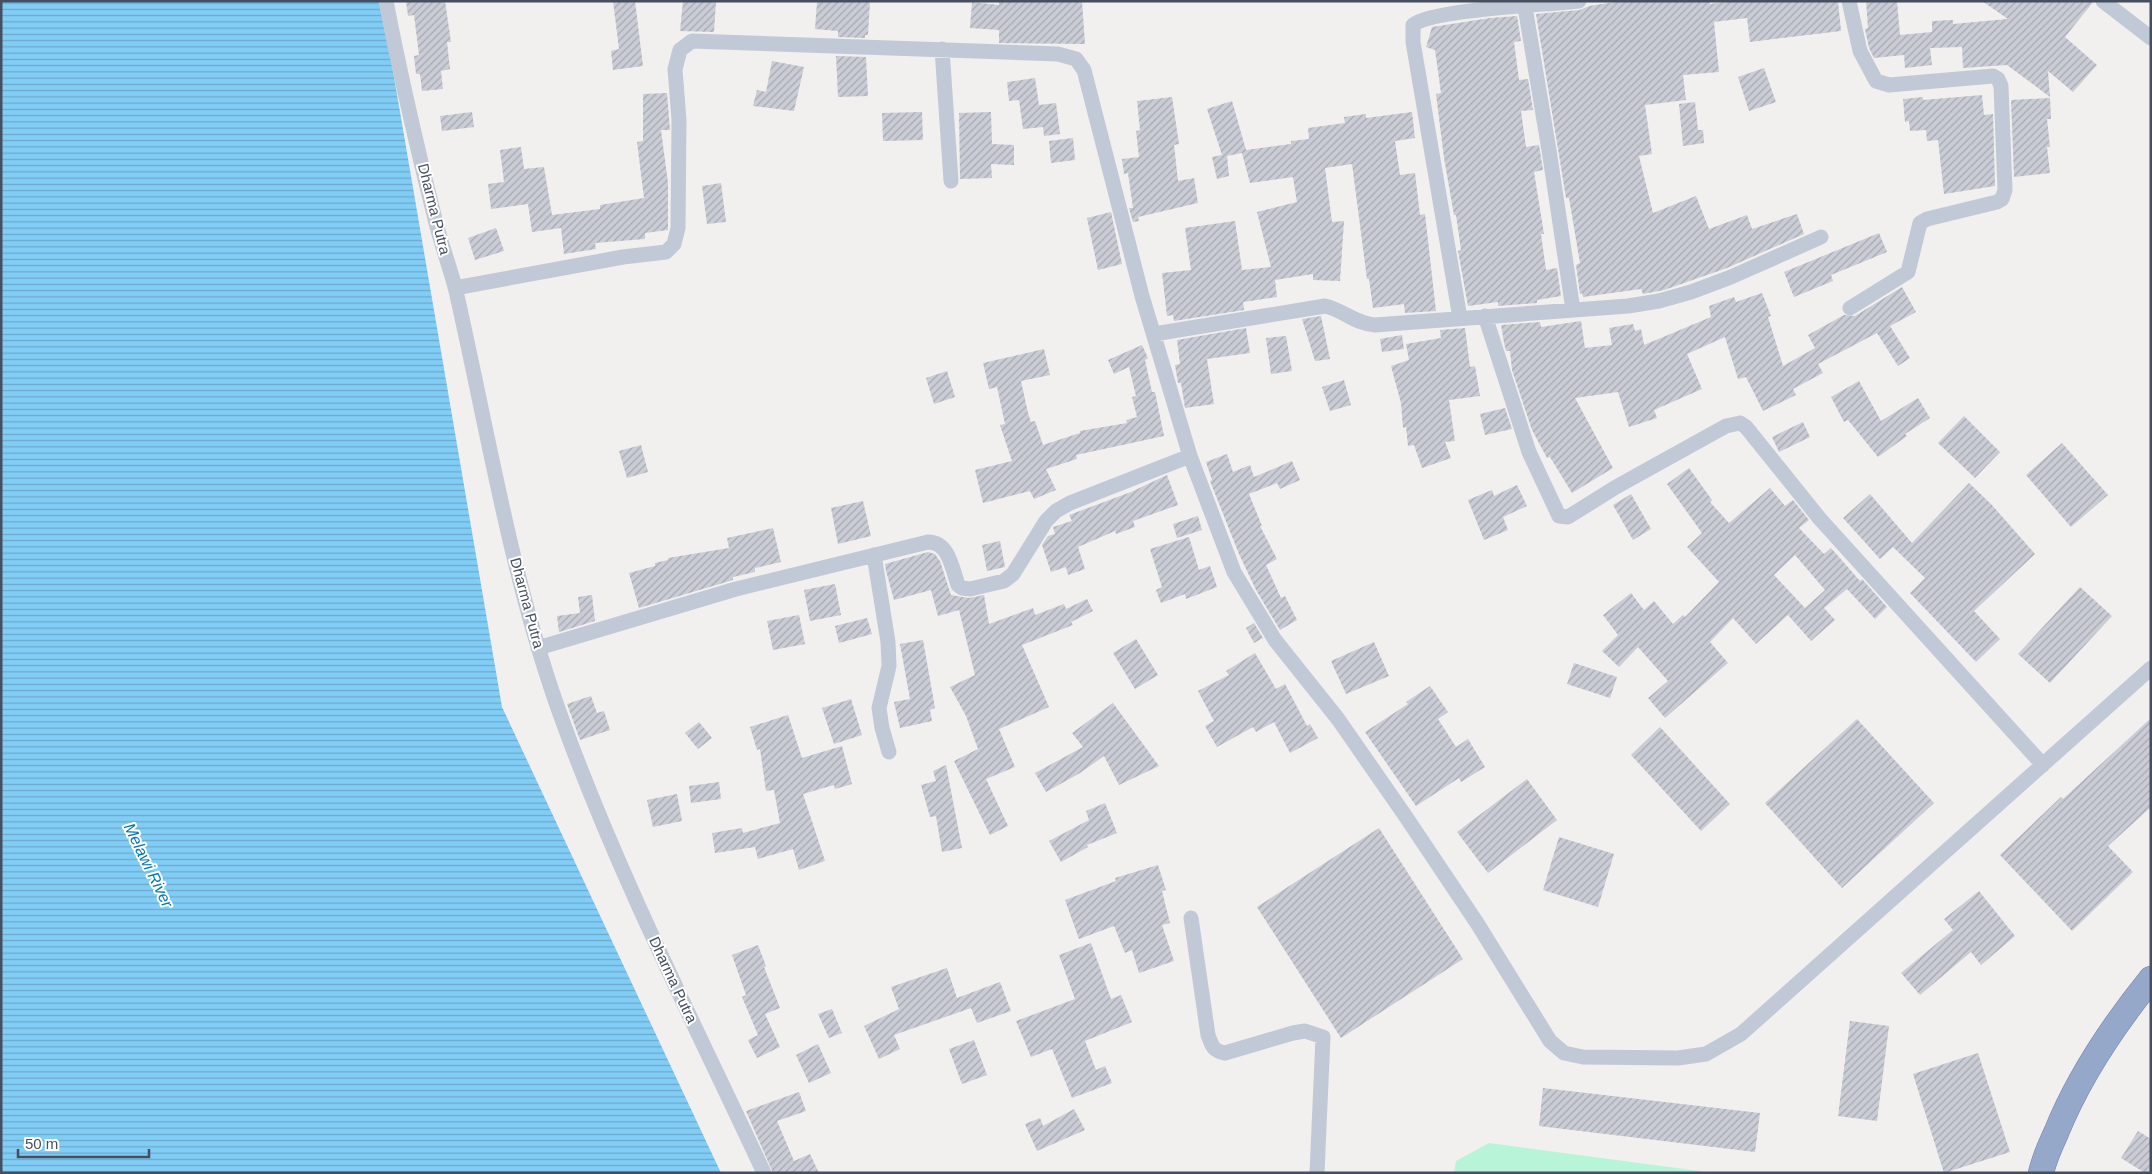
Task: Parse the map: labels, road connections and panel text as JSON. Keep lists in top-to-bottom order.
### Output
{
  "streets": {
    "street": ["Dharma Putra"]
  },
  "water": ["Melawi River"],
  "scale_bar": "50 m"
}
